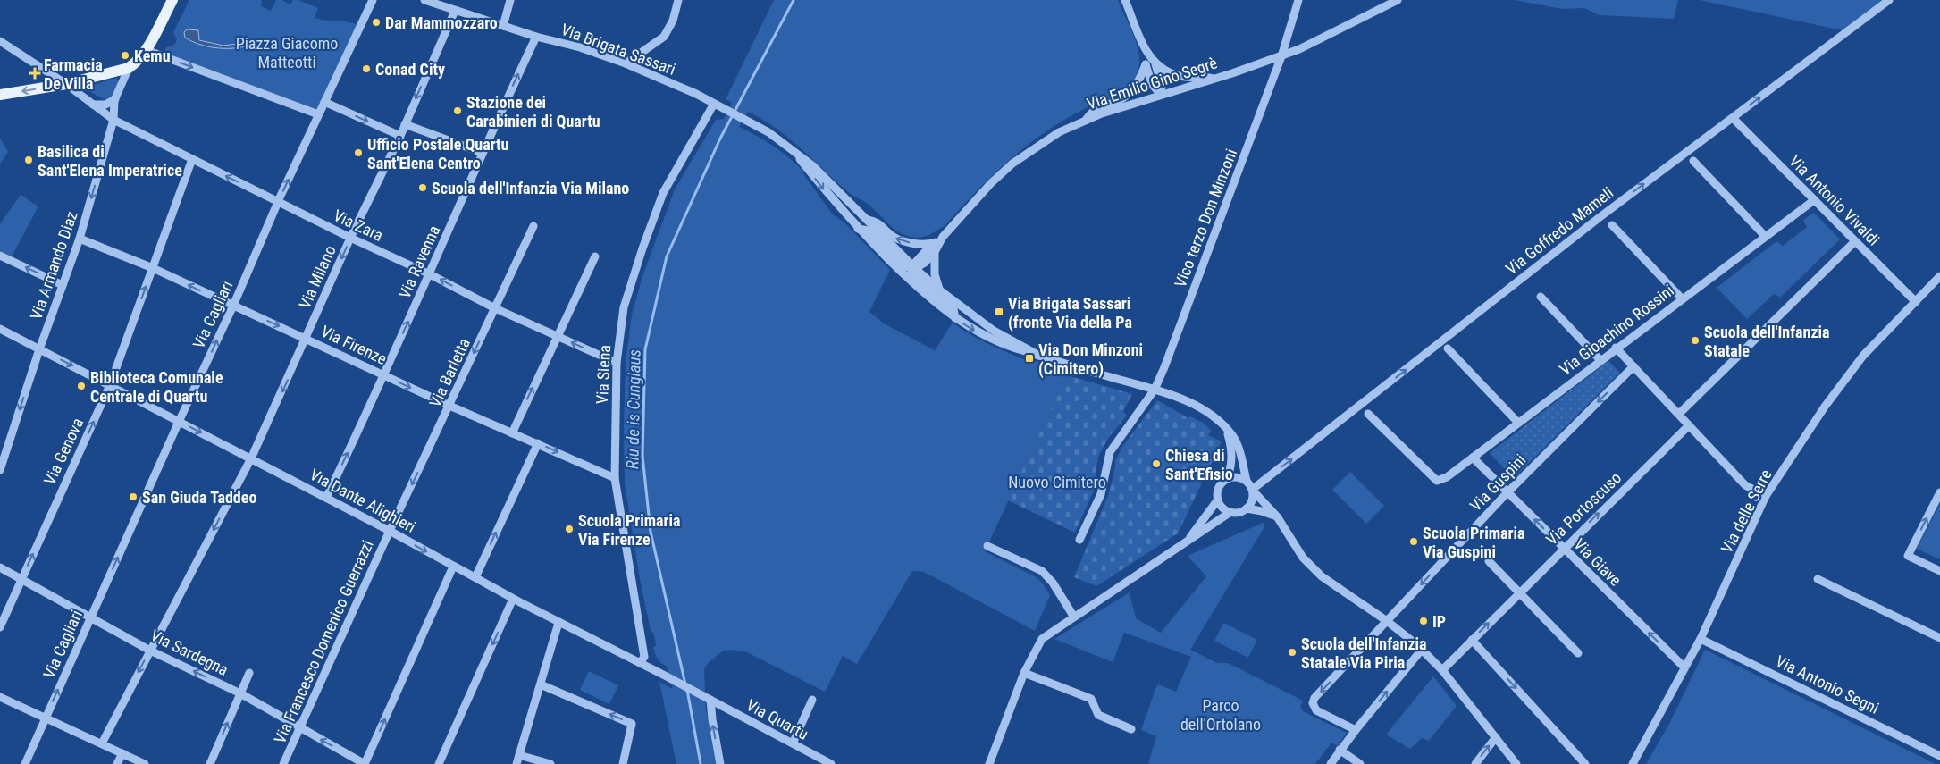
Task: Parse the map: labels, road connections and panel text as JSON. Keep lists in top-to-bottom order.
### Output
{
  "streets": {
    "street": [
      "Via Brigata Sassari",
      "Via Emilio Gino Segrè",
      "Via Antonio Vivaldi",
      "Vico terzo Don Minzoni",
      "Via Zara",
      "Via Goffredo Mameli",
      "Via Ravenna",
      "Via Armando Diaz",
      "Via Milano",
      "Via Cagliari",
      "Via Gioachino Rossini",
      "Via Firenze",
      "Via Barletta",
      "Via Siena",
      "Via Genova",
      "Via Guspini",
      "Via Dante Alighieri",
      "Via Portoscuso",
      "Via delle Serre",
      "Via Giave",
      "Via Francesco Domenico Guerrazzi",
      "Via Sardegna",
      "Via Antonio Segni",
      "Via Quartu"
    ]
  },
  "crossings": [
    ["Via Brigata Sassari", "Via Ravenna"],
    ["Via Brigata Sassari", "Via Milano"],
    ["Via Brigata Sassari", "Via Siena"],
    ["Via Emilio Gino Segrè", "Vico terzo Don Minzoni"],
    ["Via Antonio Vivaldi", "Via Goffredo Mameli"],
    ["Via Antonio Vivaldi", "Via Gioachino Rossini"],
    ["Via Antonio Vivaldi", "Via delle Serre"],
    ["Via Zara", "Via Ravenna"],
    ["Via Zara", "Via Armando Diaz"],
    ["Via Zara", "Via Milano"],
    ["Via Zara", "Via Cagliari"],
    ["Via Zara", "Via Barletta"],
    ["Via Zara", "Via Siena"],
    ["Via Zara", "Via Genova"],
    ["Via Ravenna", "Via Firenze"],
    ["Via Ravenna", "Via Dante Alighieri"],
    ["Via Armando Diaz", "Via Firenze"],
    ["Via Armando Diaz", "Via Dante Alighieri"],
    ["Via Milano", "Via Firenze"],
    ["Via Milano", "Via Dante Alighieri"],
    ["Via Milano", "Via Sardegna"],
    ["Via Cagliari", "Via Firenze"],
    ["Via Cagliari", "Via Dante Alighieri"],
    ["Via Cagliari", "Via Sardegna"],
    ["Via Gioachino Rossini", "Via Giave"],
    ["Via Firenze", "Via Barletta"],
    ["Via Firenze", "Via Siena"],
    ["Via Firenze", "Via Genova"],
    ["Via Barletta", "Via Dante Alighieri"],
    ["Via Barletta", "Via Francesco Domenico Guerrazzi"],
    ["Via Siena", "Via Dante Alighieri"],
    ["Via Genova", "Via Dante Alighieri"],
    ["Via Genova", "Via Sardegna"],
    ["Via Guspini", "Via Giave"],
    ["Via Dante Alighieri", "Via Francesco Domenico Guerrazzi"],
    ["Via Dante Alighieri", "Via Quartu"],
    ["Via Portoscuso", "Via Giave"],
    ["Via delle Serre", "Via Giave"],
    ["Via delle Serre", "Via Antonio Segni"],
    ["Via Francesco Domenico Guerrazzi", "Via Sardegna"]
  ],
  "one_way": [
    "Via Goffredo Mameli",
    "Via Ravenna",
    "Via Armando Diaz",
    "Via Milano",
    "Via Cagliari",
    "Via Genova",
    "Via Guspini",
    "Via Portoscuso",
    "Via Sardegna"
  ],
  "water": ["Riu de is Cungiaus"],
  "parks": ["Piazza Giacomo Matteotti", "Nuovo Cimitero", "Parco dell'Ortolano"],
  "places": {
    "other": [
      "Dar Mammozzaro",
      "Kemu",
      "Conad City",
      "Stazione dei Carabinieri di Quartu",
      "Ufficio Postale Quartu Sant'Elena Centro",
      "Basilica di Sant'Elena Imperatrice",
      "Scuola dell'Infanzia Via Milano",
      "Scuola dell'Infanzia Statale",
      "Biblioteca Comunale Centrale di Quartu",
      "Chiesa di Sant'Efisio",
      "San Giuda Taddeo",
      "Scuola Primaria Via Firenze",
      "Scuola Primaria Via Guspini",
      "IP",
      "Scuola dell'Infanzia Statale Via Piria"
    ],
    "health": ["Farmacia De Villa"],
    "transit": ["Via Brigata Sassari (fronte Via della Pa", "Via Don Minzoni (Cimitero)"]
  }
}
